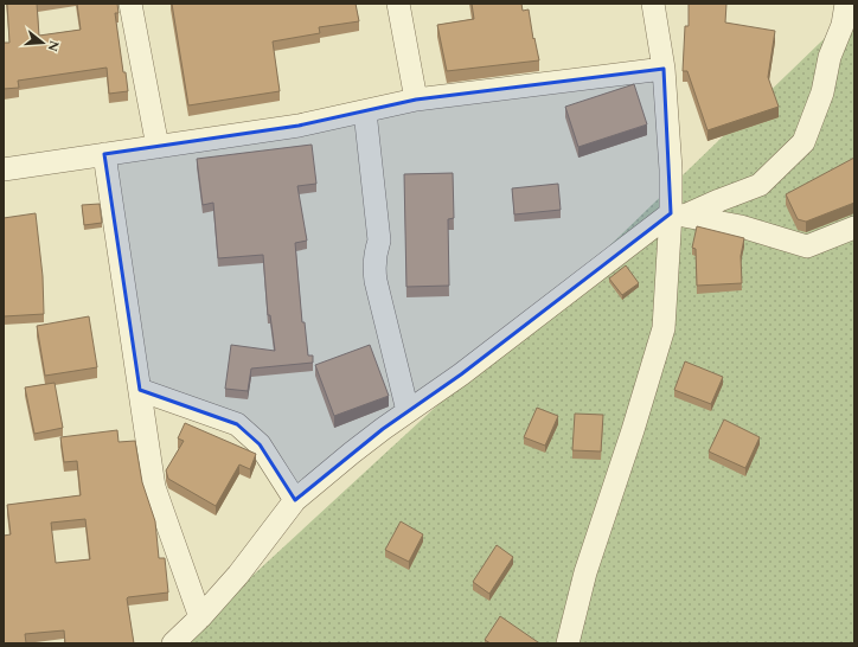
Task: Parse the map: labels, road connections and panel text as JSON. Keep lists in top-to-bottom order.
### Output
{
  "north": "right"
}
